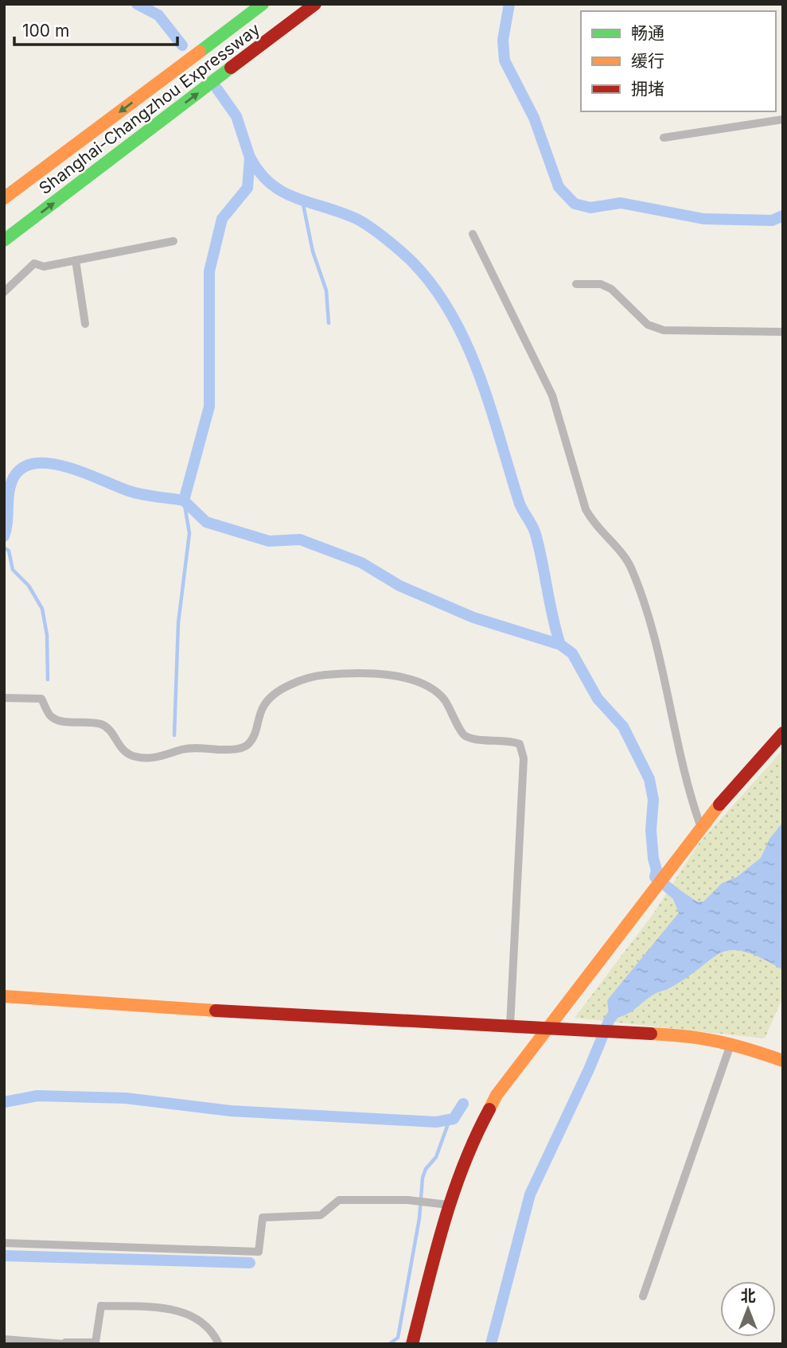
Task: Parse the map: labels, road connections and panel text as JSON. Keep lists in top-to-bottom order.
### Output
{
  "streets": {
    "main road": ["Shanghai-Changzhou Expressway"]
  },
  "legend": ["畅通", "缓行", "拥堵"],
  "scale_bar": "100 m",
  "north": "top"
}
